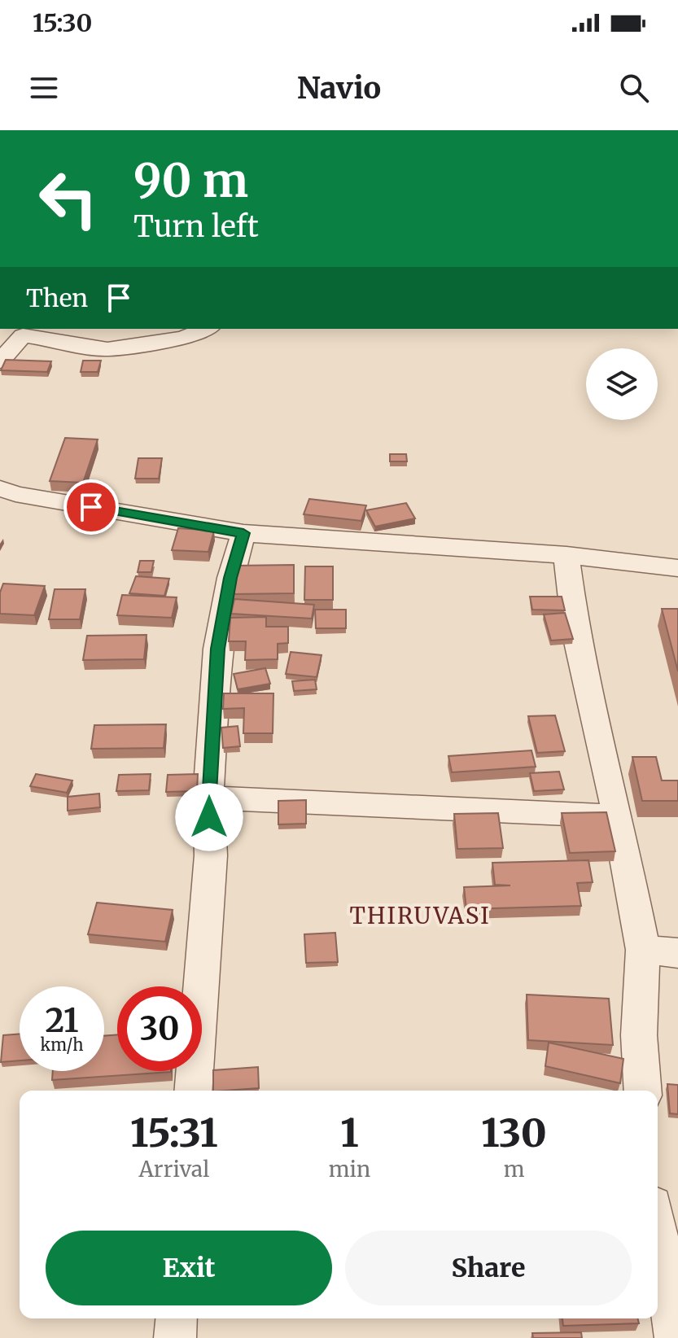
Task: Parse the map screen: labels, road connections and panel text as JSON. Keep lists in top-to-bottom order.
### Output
{
  "districts": ["THIRUVASI"],
  "page": {
    "status": "15:30",
    "header": "Navio",
    "turn": ["90 m", "Turn left"],
    "then": "Then",
    "speed": "21 km/h",
    "limit": "30",
    "eta": [
      "15:31",
      "Arrival",
      "1",
      "min",
      "130",
      "m"
    ],
    "buttons": ["Exit", "Share"]
  }
}
